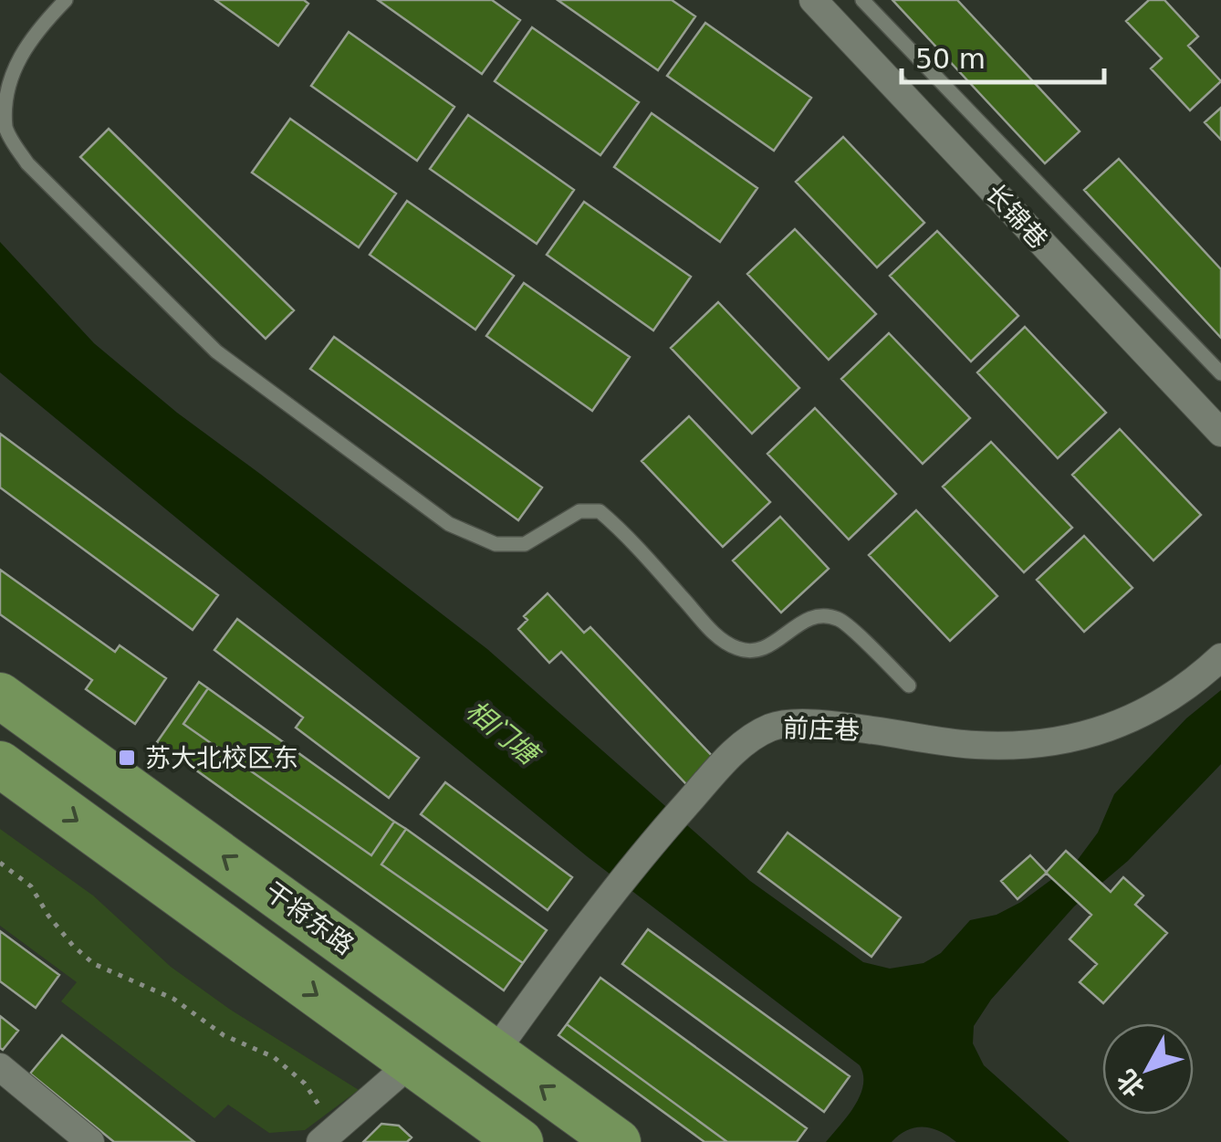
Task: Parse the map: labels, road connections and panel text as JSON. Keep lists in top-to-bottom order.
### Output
{
  "streets": {
    "main road": ["干将东路"],
    "street": ["长锦巷", "前庄巷"]
  },
  "crossings": [
    ["前庄巷", "干将东路"]
  ],
  "water": ["相门塘"],
  "places": {
    "transit": ["苏大北校区东"]
  },
  "scale_bar": "50 m",
  "north": "bottom left"
}
